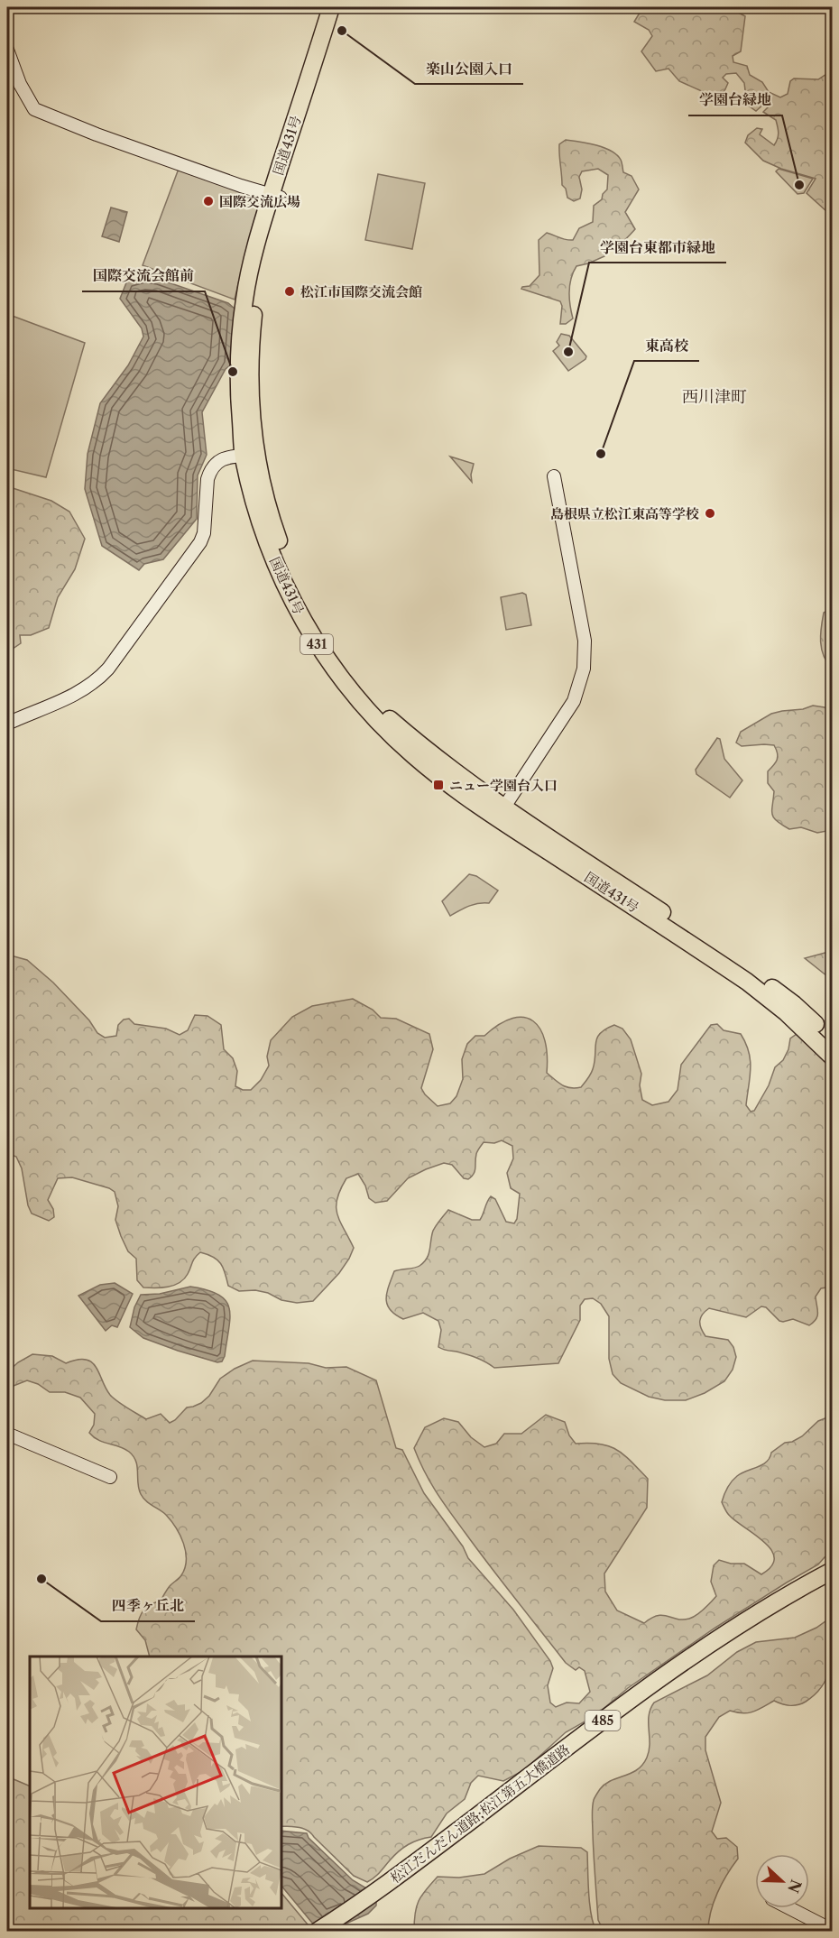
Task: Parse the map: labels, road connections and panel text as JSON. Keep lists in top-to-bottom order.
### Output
{
  "streets": {
    "highway": [
      "国道431号",
      "431",
      "485",
      "松江だんだん道路;松江第五大橋道路"
    ]
  },
  "districts": ["西川津町"],
  "places": {
    "other": [
      "楽山公園入口",
      "学園台緑地",
      "国際交流広場",
      "松江市国際交流会館",
      "学園台東都市緑地",
      "国際交流会館前",
      "東高校",
      "島根県立松江東高等学校",
      "四季ヶ丘北"
    ],
    "transit": ["ニュー学園台入口"]
  },
  "north": "right"
}
